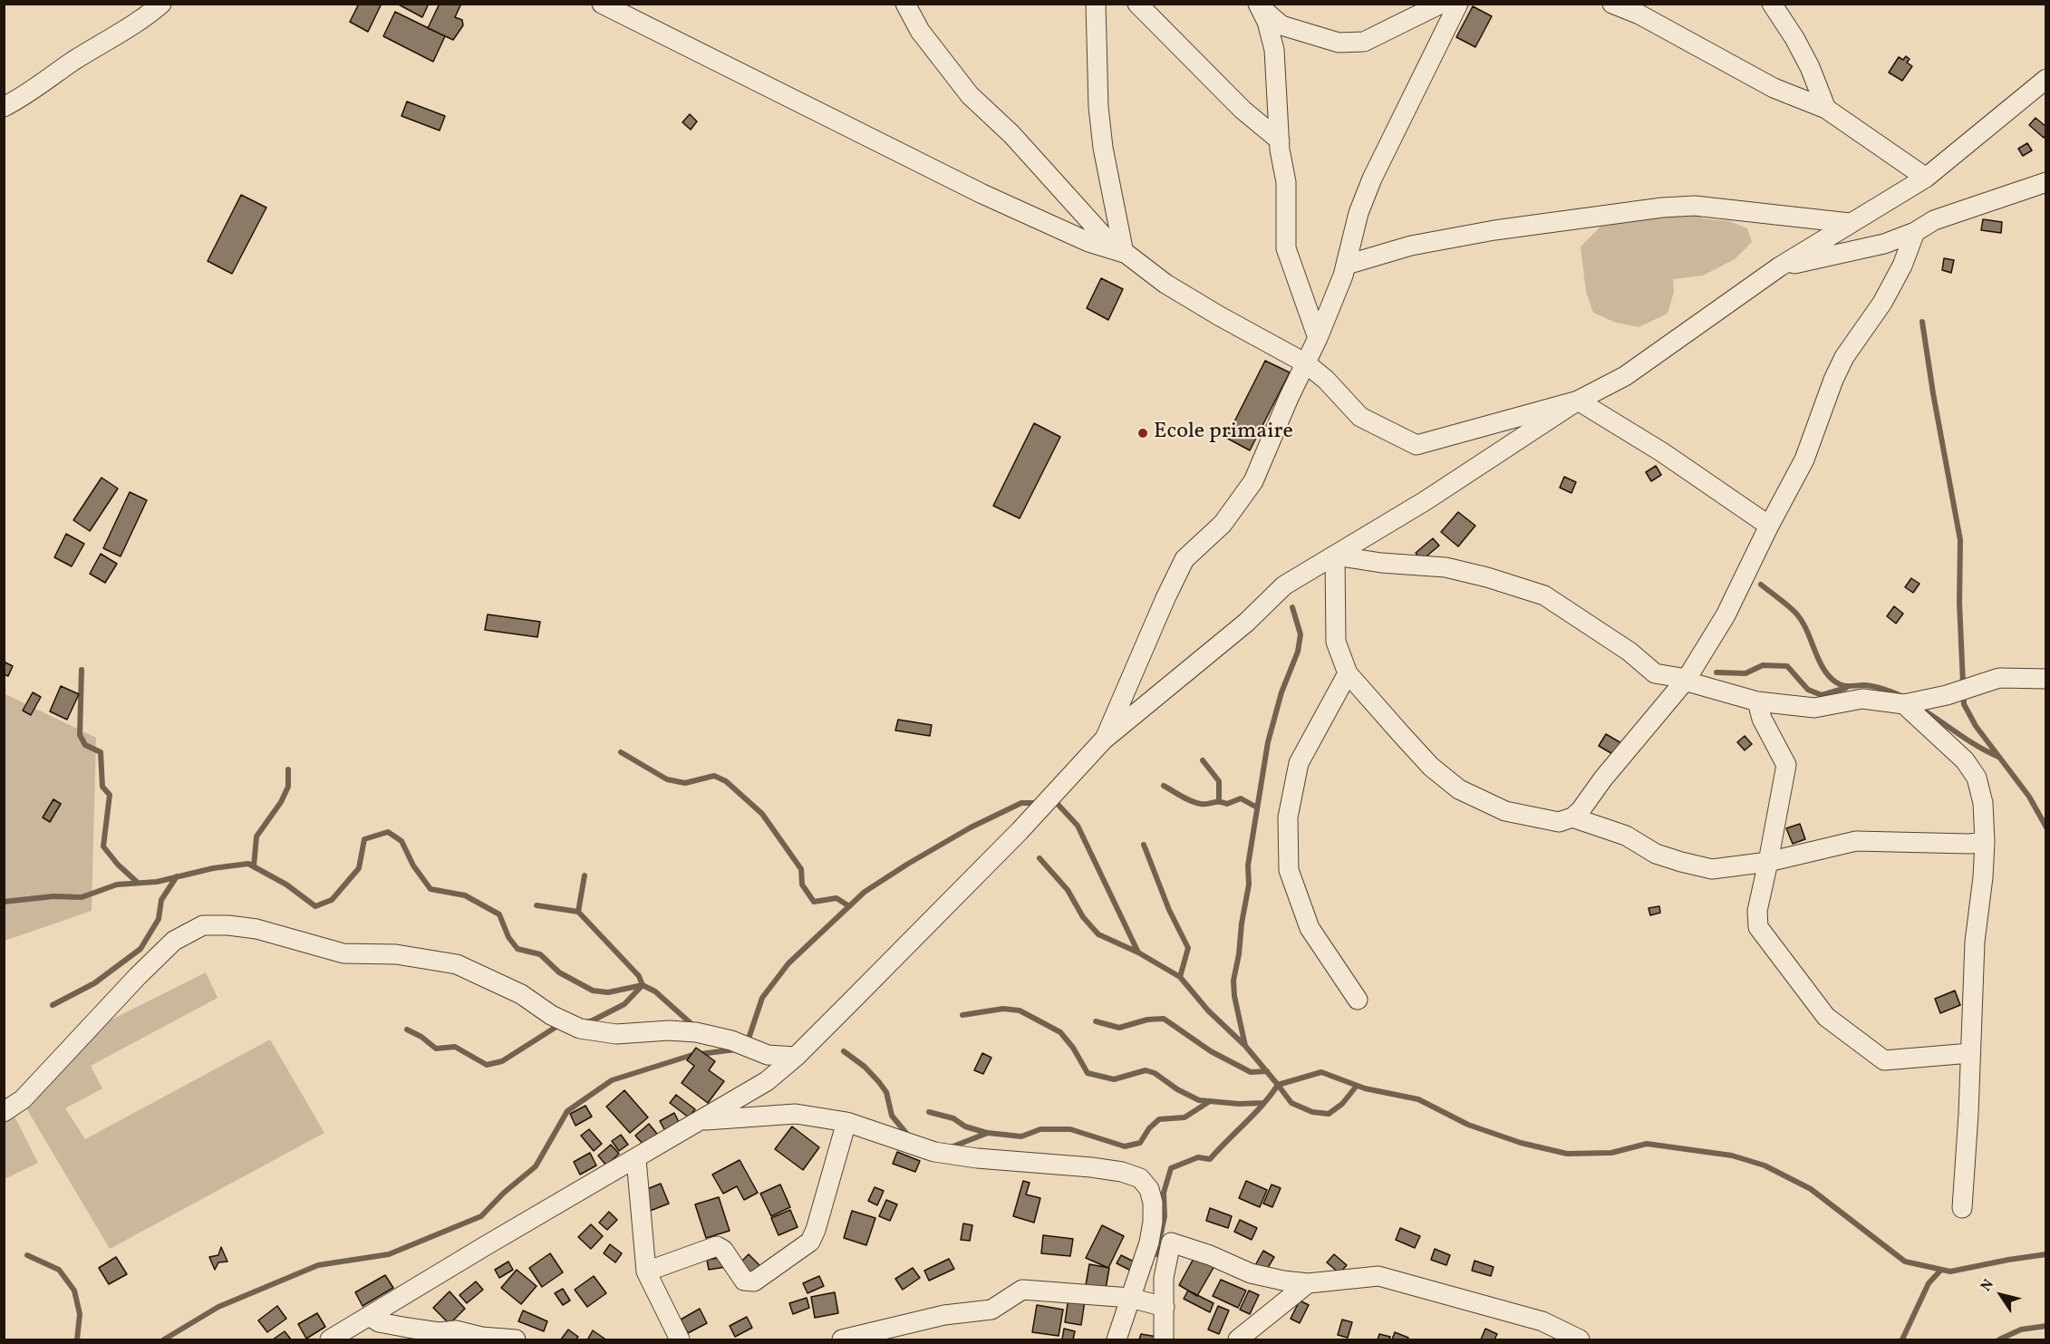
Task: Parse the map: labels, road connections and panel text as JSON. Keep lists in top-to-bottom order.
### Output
{
  "places": ["Ecole primaire"],
  "north": "top left"
}
